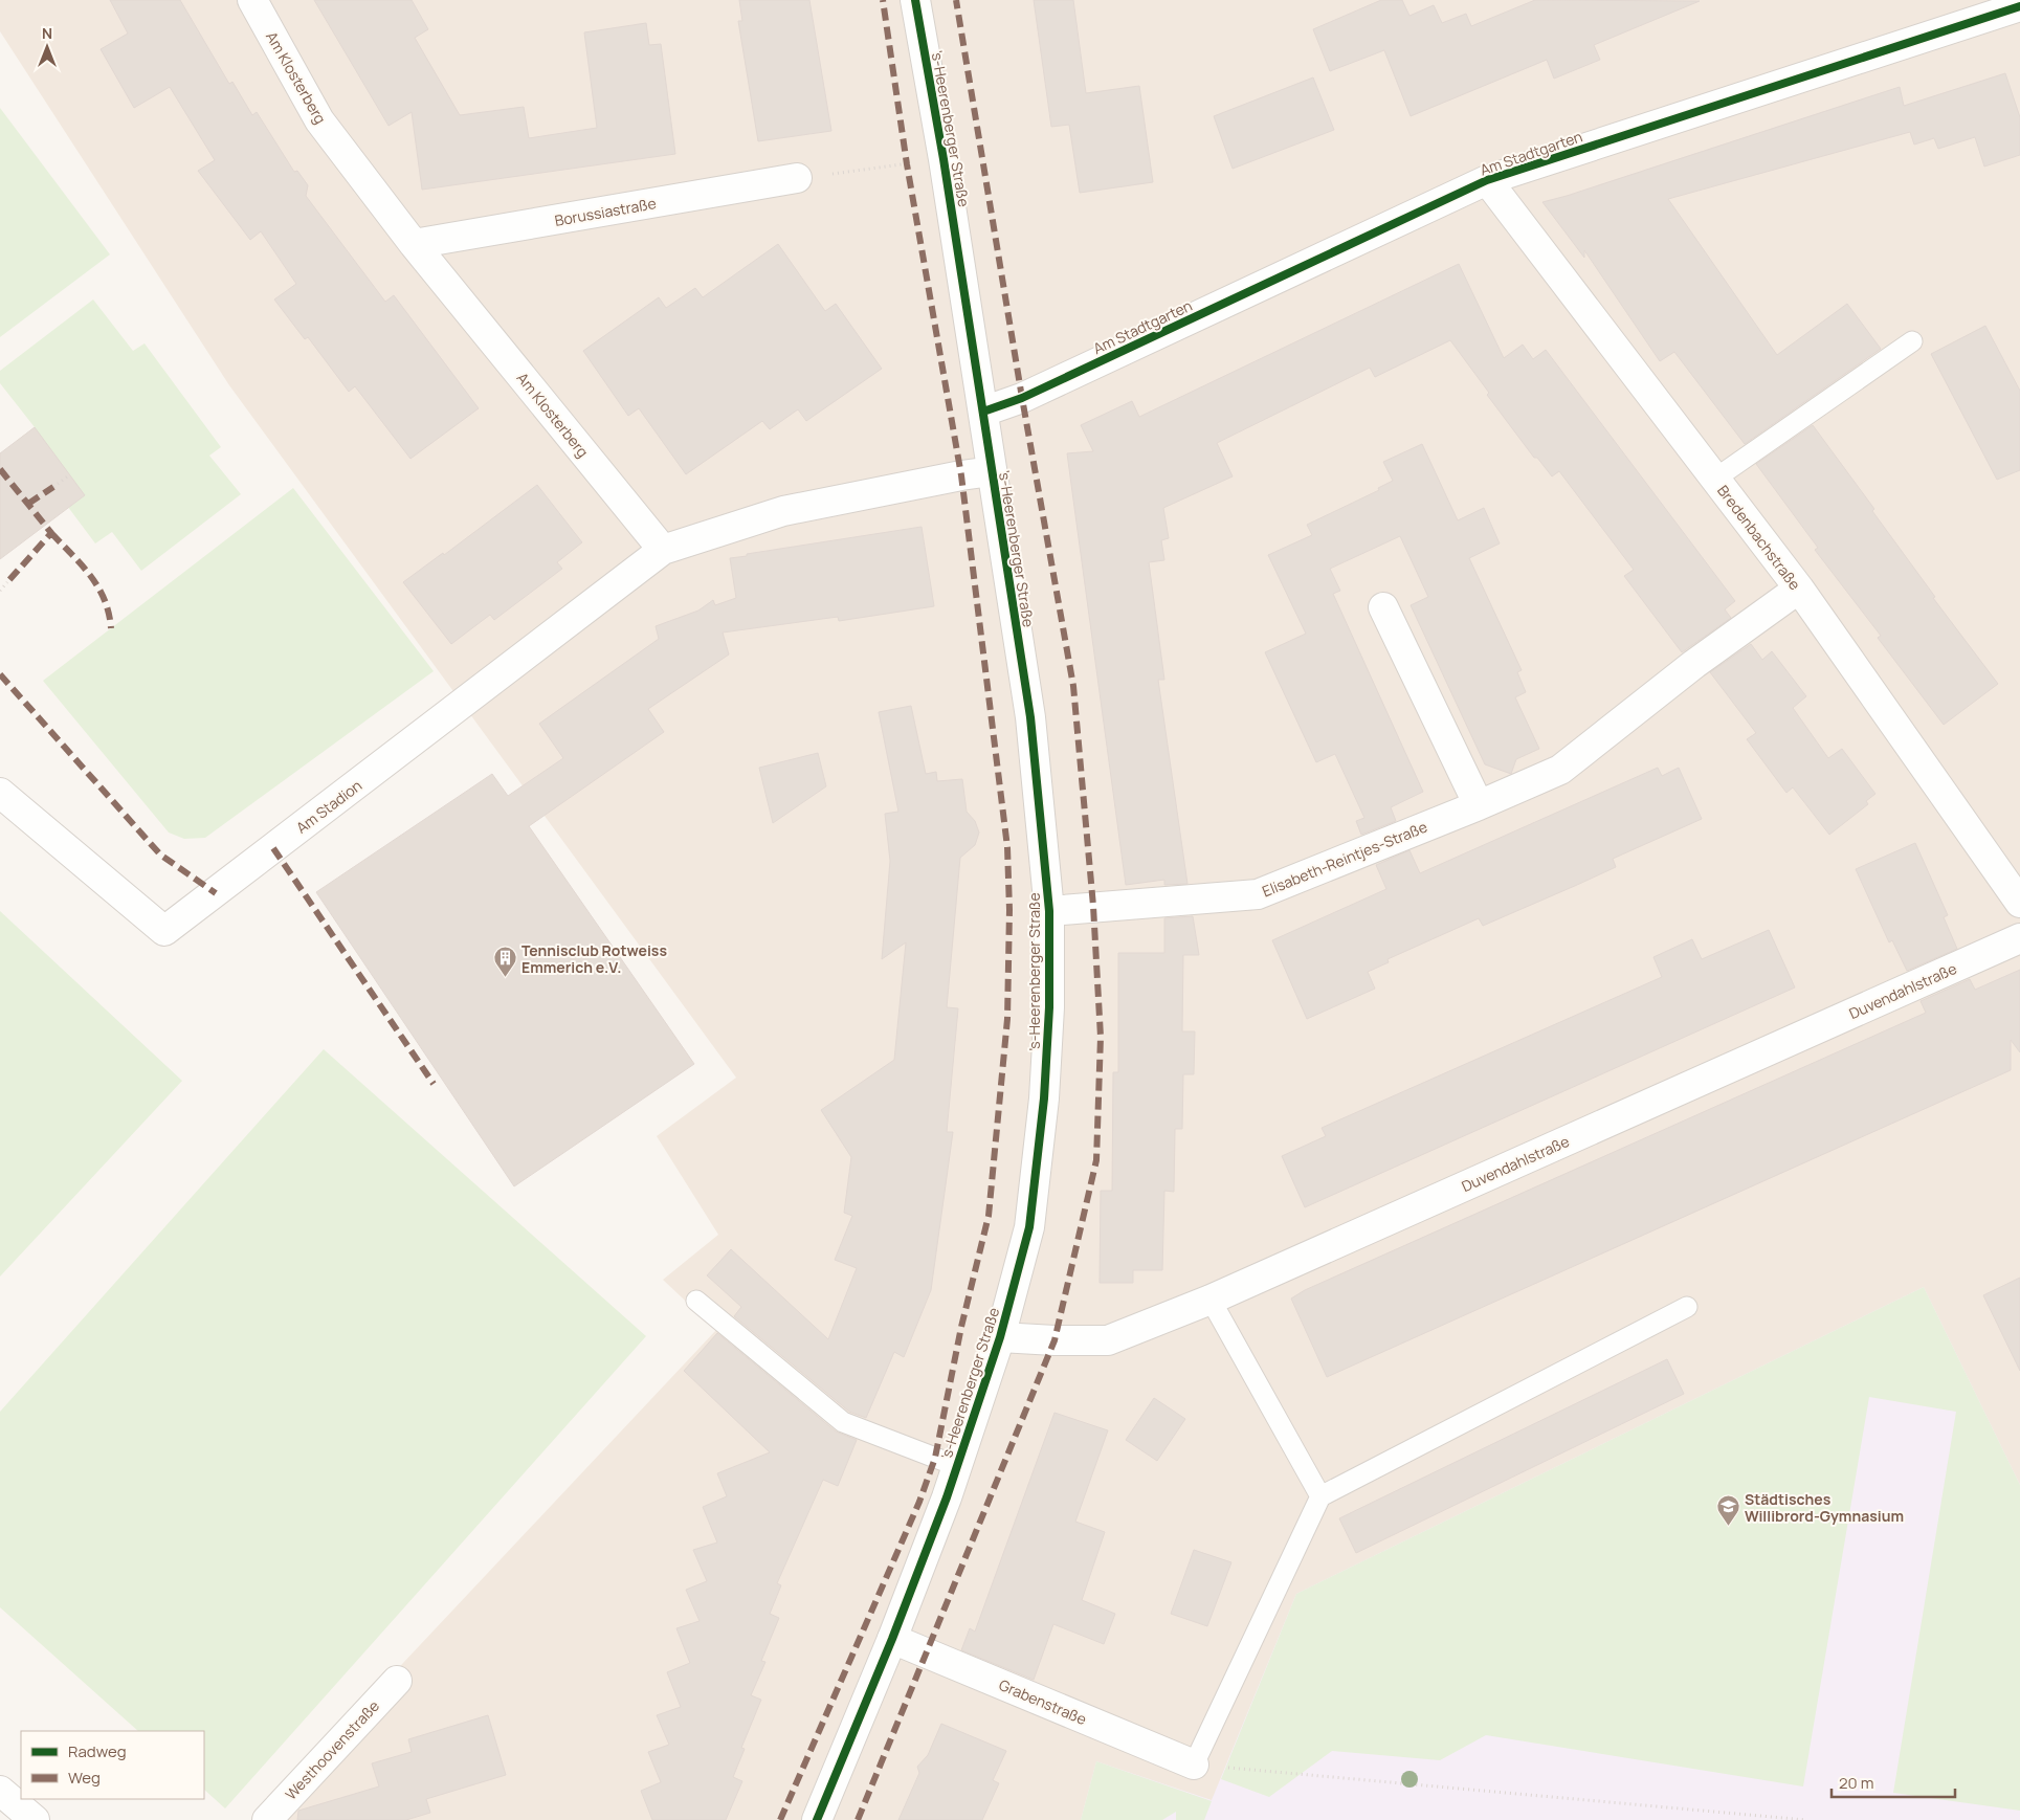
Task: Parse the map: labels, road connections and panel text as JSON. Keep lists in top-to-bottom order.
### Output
{
  "streets": {
    "street": [
      "Am Klosterberg",
      "'s-Heerenberger Straße",
      "Am Stadtgarten",
      "Borussiastraße",
      "Bredenbachstraße",
      "Am Stadion",
      "Elisabeth-Reintjes-Straße",
      "Duvendahlstraße",
      "Grabenstraße",
      "Westhoovenstraße"
    ]
  },
  "crossings": [
    ["Am Klosterberg", "Borussiastraße"],
    ["Am Klosterberg", "Am Stadion"],
    ["'s-Heerenberger Straße", "Am Stadtgarten"],
    ["'s-Heerenberger Straße", "Elisabeth-Reintjes-Straße"],
    ["'s-Heerenberger Straße", "Duvendahlstraße"],
    ["'s-Heerenberger Straße", "Grabenstraße"],
    ["Am Stadtgarten", "Bredenbachstraße"],
    ["Bredenbachstraße", "Elisabeth-Reintjes-Straße"]
  ],
  "places": {
    "building": ["Tennisclub Rotweiss Emmerich e.V."],
    "school or university": ["Städtisches Willibrord-Gymnasium"]
  },
  "legend": ["Radweg", "Weg"],
  "scale_bar": "20 m",
  "north": "top"
}
